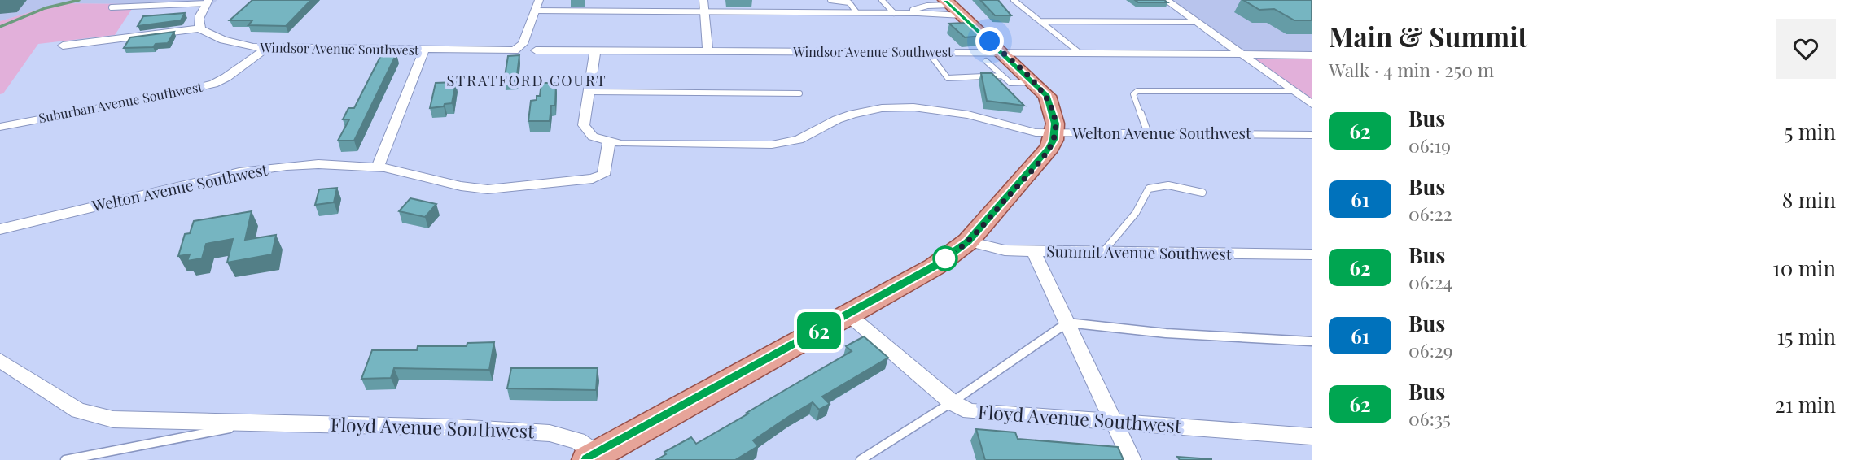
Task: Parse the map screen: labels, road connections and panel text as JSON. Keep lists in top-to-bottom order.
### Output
{
  "streets": {
    "street": [
      "Windsor Avenue Southwest",
      "Suburban Avenue Southwest",
      "Welton Avenue Southwest",
      "Summit Avenue Southwest",
      "Floyd Avenue Southwest"
    ]
  },
  "crossings": [
    ["Windsor Avenue Southwest", "Suburban Avenue Southwest"]
  ],
  "districts": ["STRATFORD COURT"],
  "lines": ["bus line 62"],
  "page": {
    "on_map": "62",
    "heading": ["Main & Summit", "Walk · 4 min · 250 m"],
    "list": [
      {
        "mark": "62",
        "name": "Bus",
        "note": "06:19",
        "value": "5 min"
      },
      {
        "mark": "61",
        "name": "Bus",
        "note": "06:22",
        "value": "8 min"
      },
      {
        "mark": "62",
        "name": "Bus",
        "note": "06:24",
        "value": "10 min"
      },
      {
        "mark": "61",
        "name": "Bus",
        "note": "06:29",
        "value": "15 min"
      },
      {
        "mark": "62",
        "name": "Bus",
        "note": "06:35",
        "value": "21 min"
      }
    ]
  }
}
